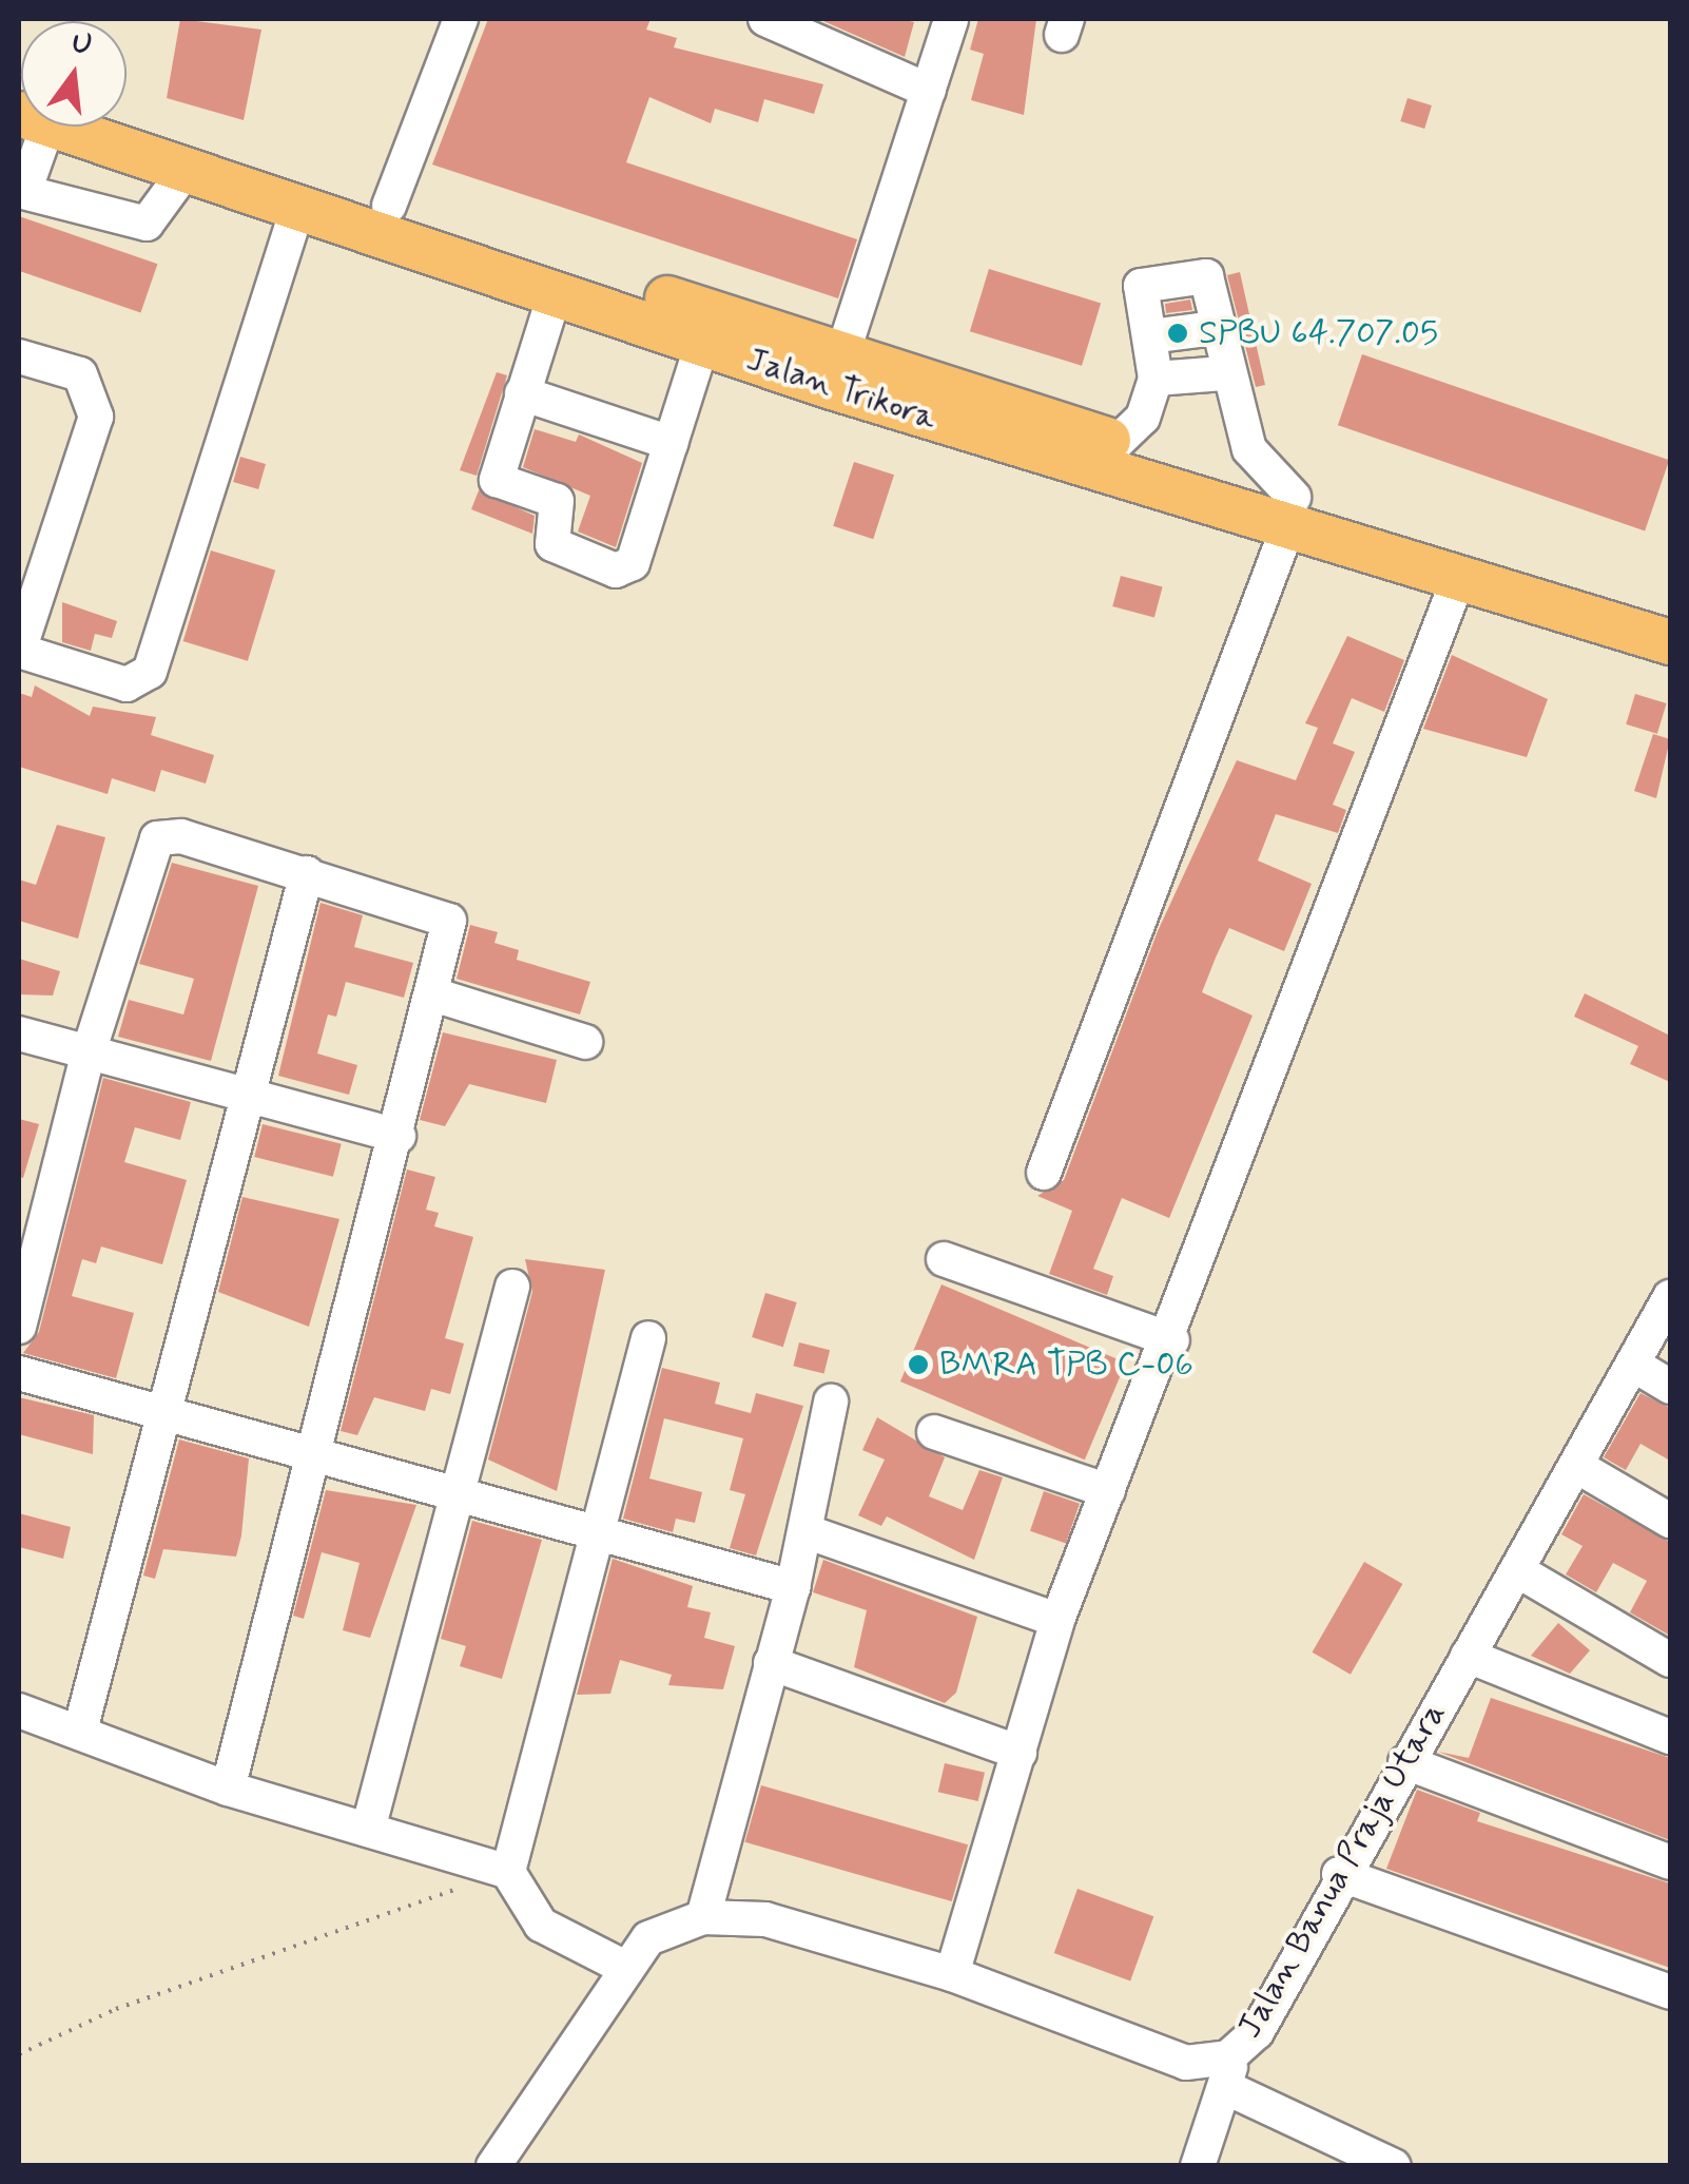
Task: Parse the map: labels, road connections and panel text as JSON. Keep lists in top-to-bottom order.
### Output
{
  "streets": {
    "main road": ["Jalan Trikora"],
    "street": ["Jalan Banua Praja Utara"]
  },
  "places": ["SPBU 64.707.05", "BMRA TPB C-06"],
  "north": "top"
}
